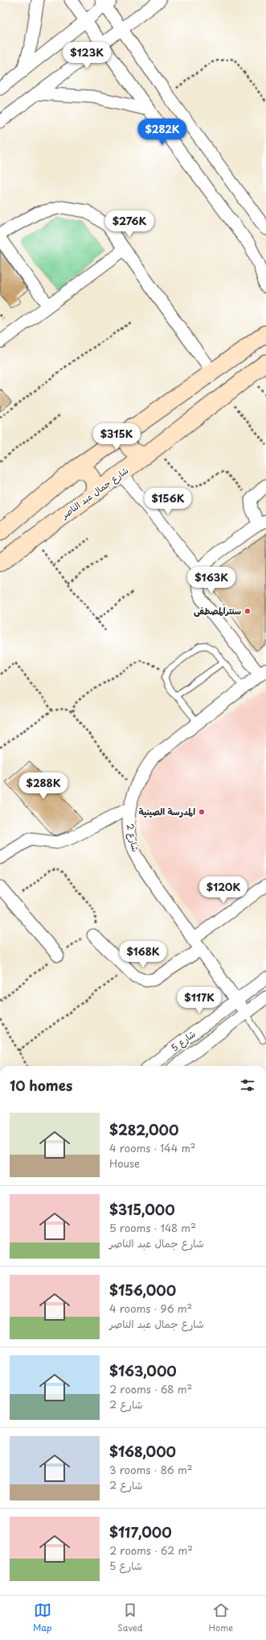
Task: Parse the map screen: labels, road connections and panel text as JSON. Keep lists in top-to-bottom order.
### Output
{
  "streets": {
    "main road": ["شارع جمال عبد الناصر"],
    "street": ["شارع 2", "شارع 5"]
  },
  "crossings": [
    ["شارع 2", "شارع 5"]
  ],
  "places": ["سنترالمصطفى", "المدرسة الصينية"],
  "page": {
    "price": [
      "$123K",
      "$282K",
      "$276K",
      "$315K",
      "$156K",
      "$163K",
      "$288K",
      "$120K",
      "$168K",
      "$117K"
    ],
    "heading": "10 homes",
    "list": [
      {
        "name": "$282,000",
        "note": "4 rooms · 144 m² · House"
      },
      {
        "name": "$315,000",
        "note": "5 rooms · 148 m² · شارع جمال عبد الناصر"
      },
      {
        "name": "$156,000",
        "note": "4 rooms · 96 m² · شارع جمال عبد الناصر"
      },
      {
        "name": "$163,000",
        "note": "2 rooms · 68 m² · شارع 2"
      },
      {
        "name": "$168,000",
        "note": "3 rooms · 86 m² · شارع 2"
      },
      {
        "name": "$117,000",
        "note": "2 rooms · 62 m² · شارع 5"
      }
    ],
    "tabs": ["Map", "Saved", "Home"]
  }
}
